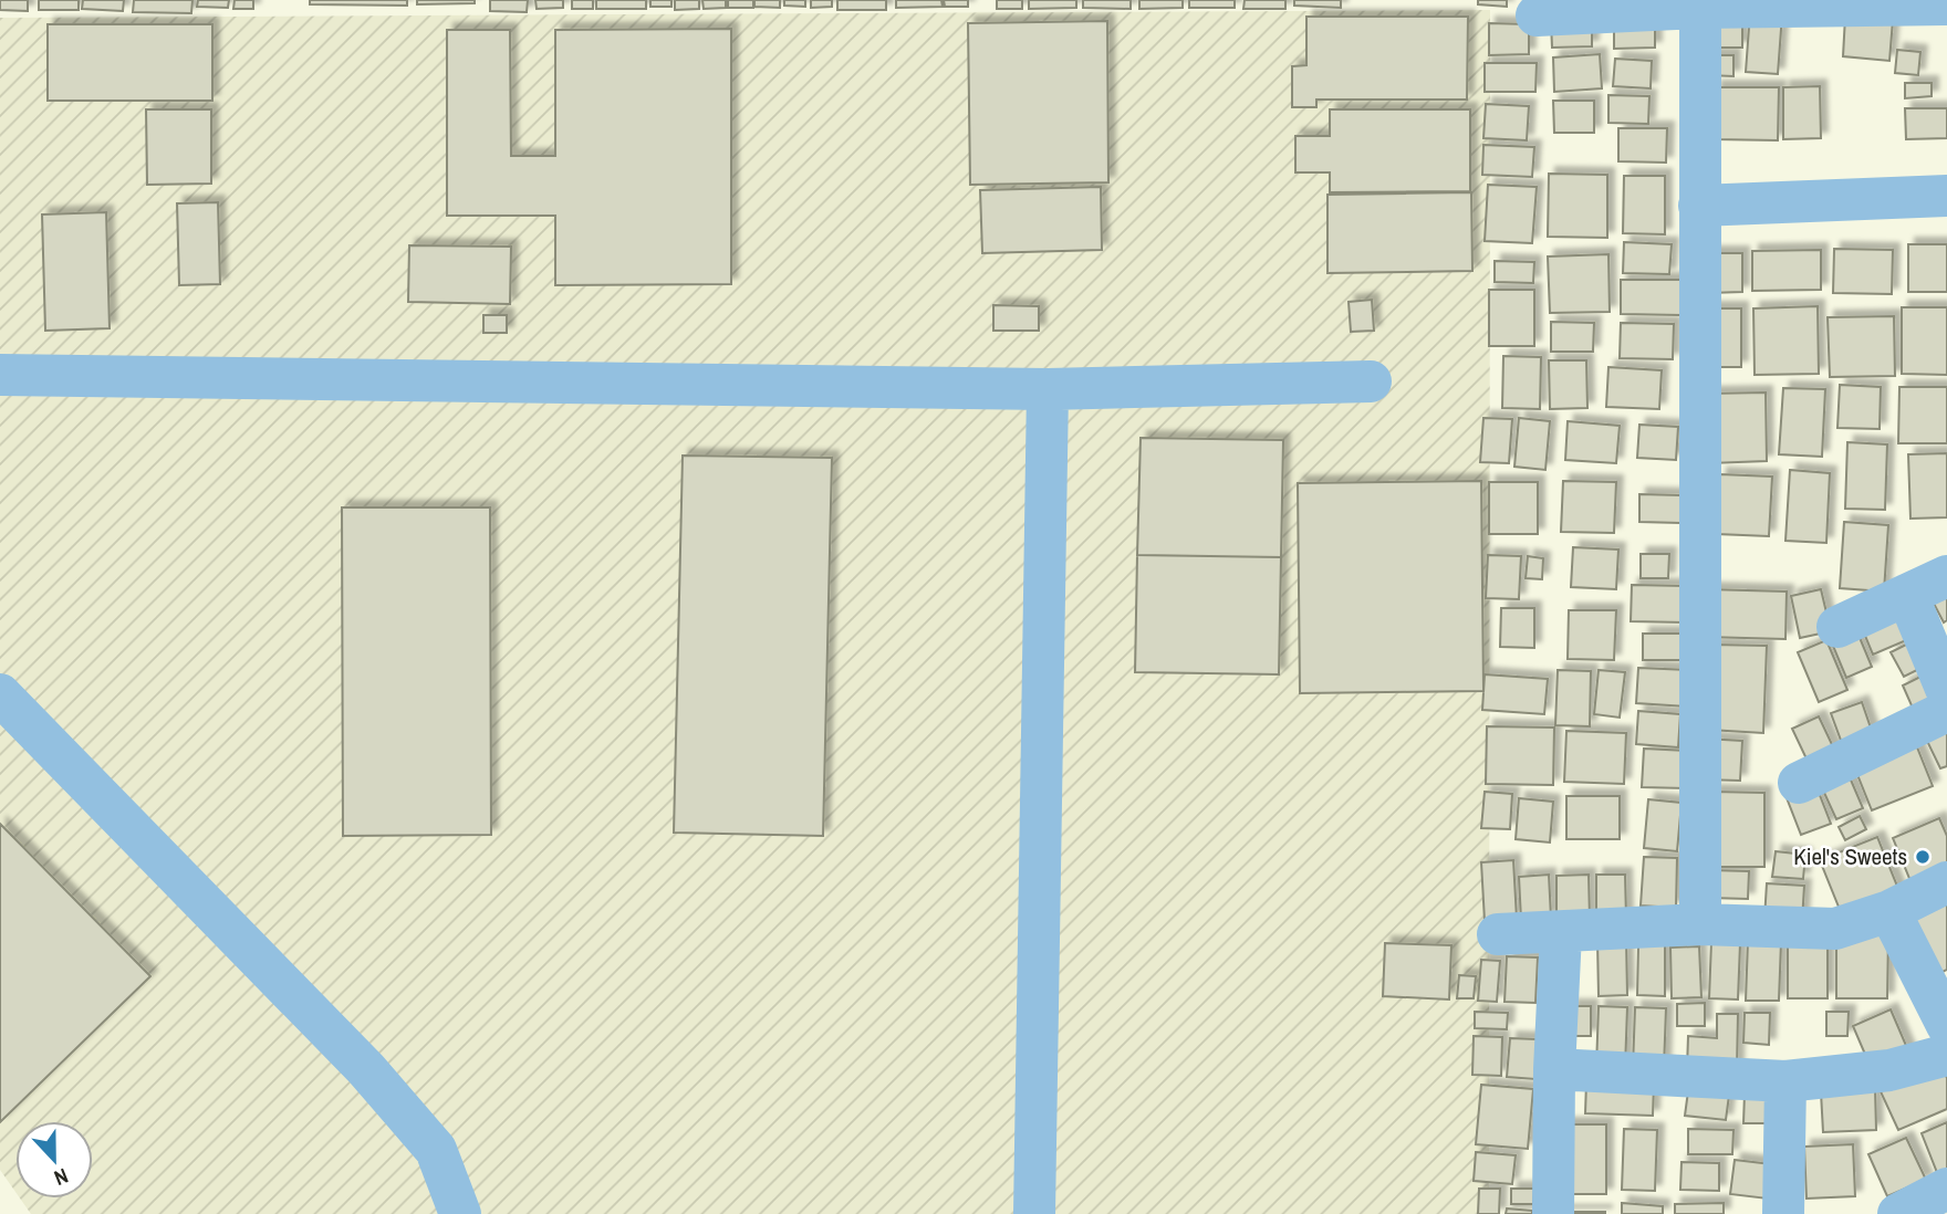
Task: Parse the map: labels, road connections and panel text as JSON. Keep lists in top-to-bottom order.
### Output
{
  "places": ["Kiel's Sweets"],
  "north": "bottom"
}
